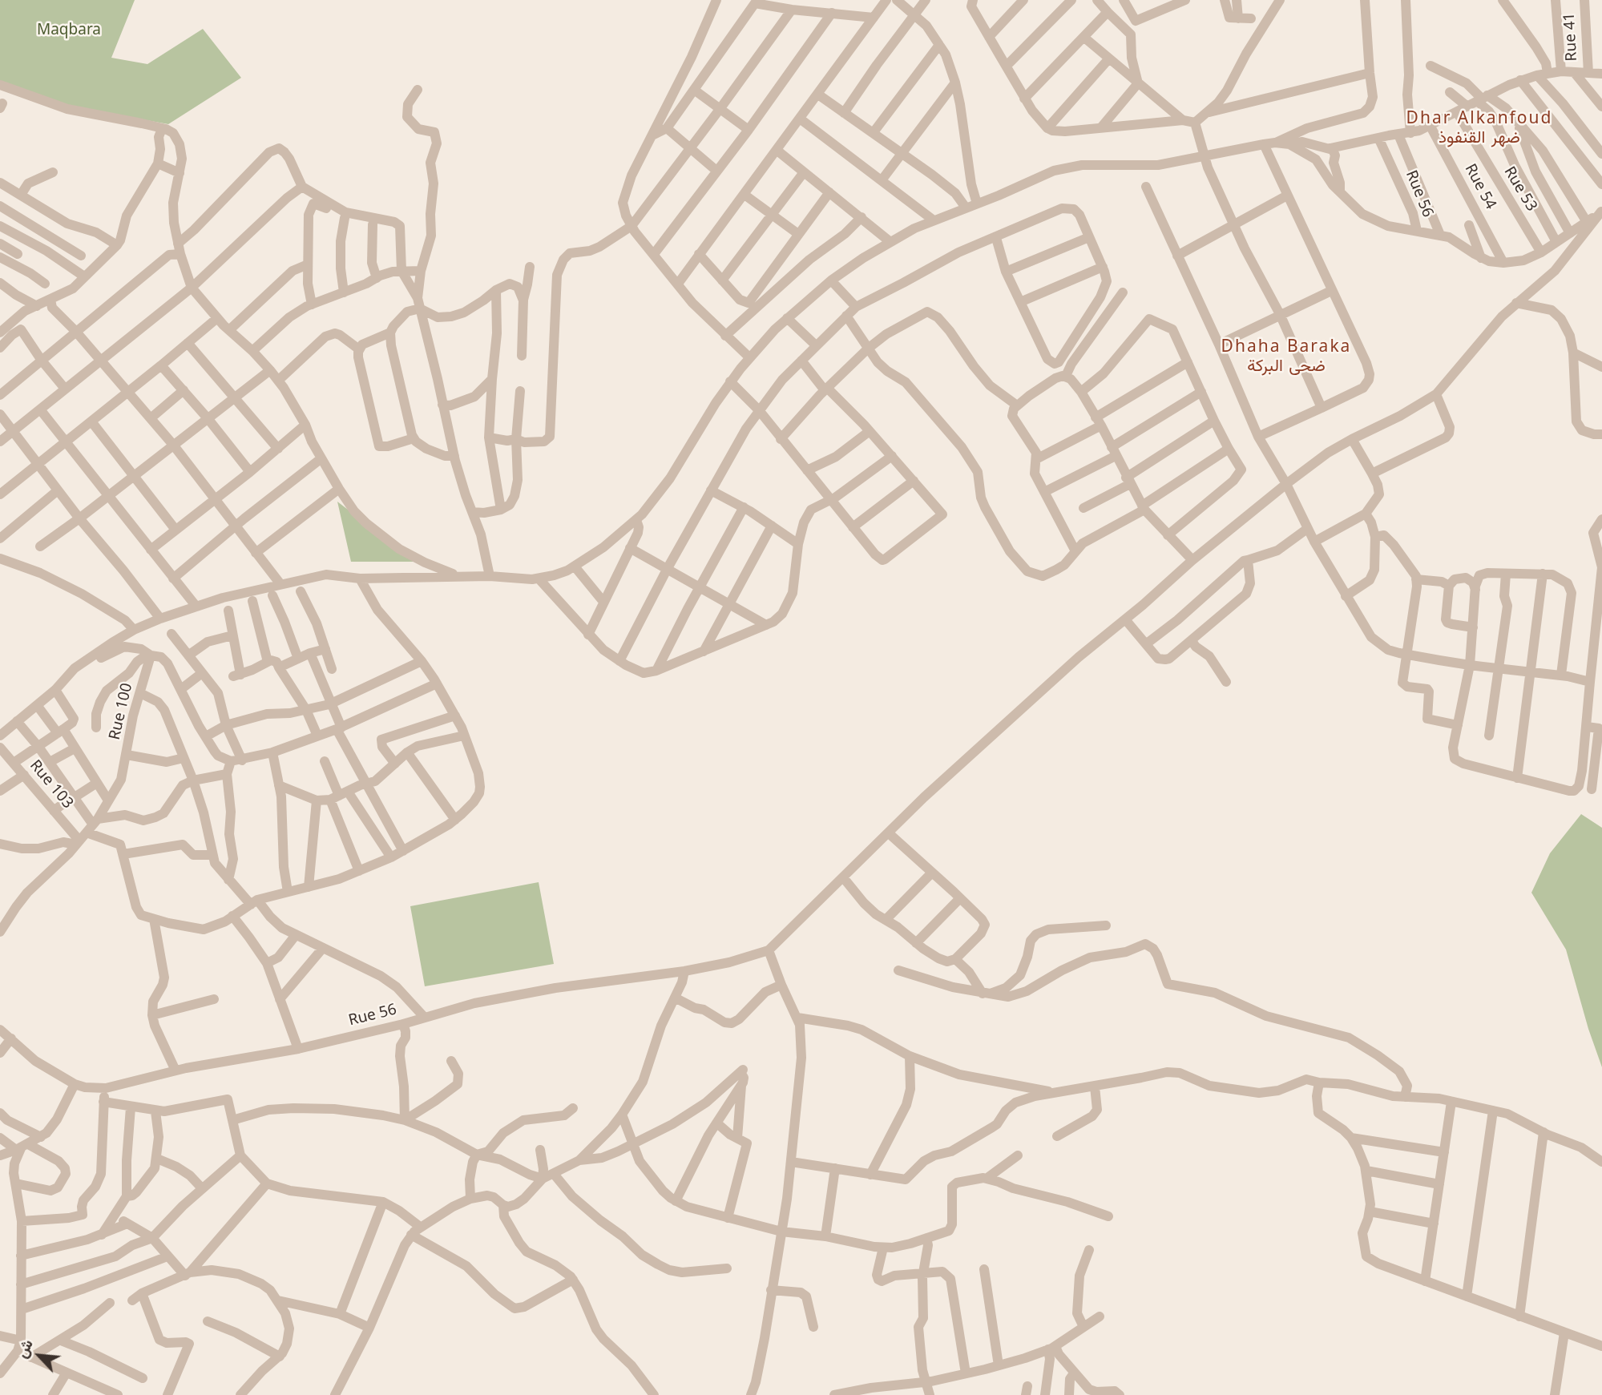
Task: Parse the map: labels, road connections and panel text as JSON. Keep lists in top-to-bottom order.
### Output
{
  "streets": {
    "street": [
      "Rue 41",
      "Rue 54",
      "Rue 53",
      "Rue 56",
      "Rue 100",
      "Rue 103"
    ]
  },
  "crossings": [
    ["Rue 100", "Rue 103"]
  ],
  "districts": ["Dhar Alkanfoud ضهر القنفوذ", "Dhaha Baraka ضحى البركة"],
  "parks": ["Maqbara"],
  "north": "top left"
}
